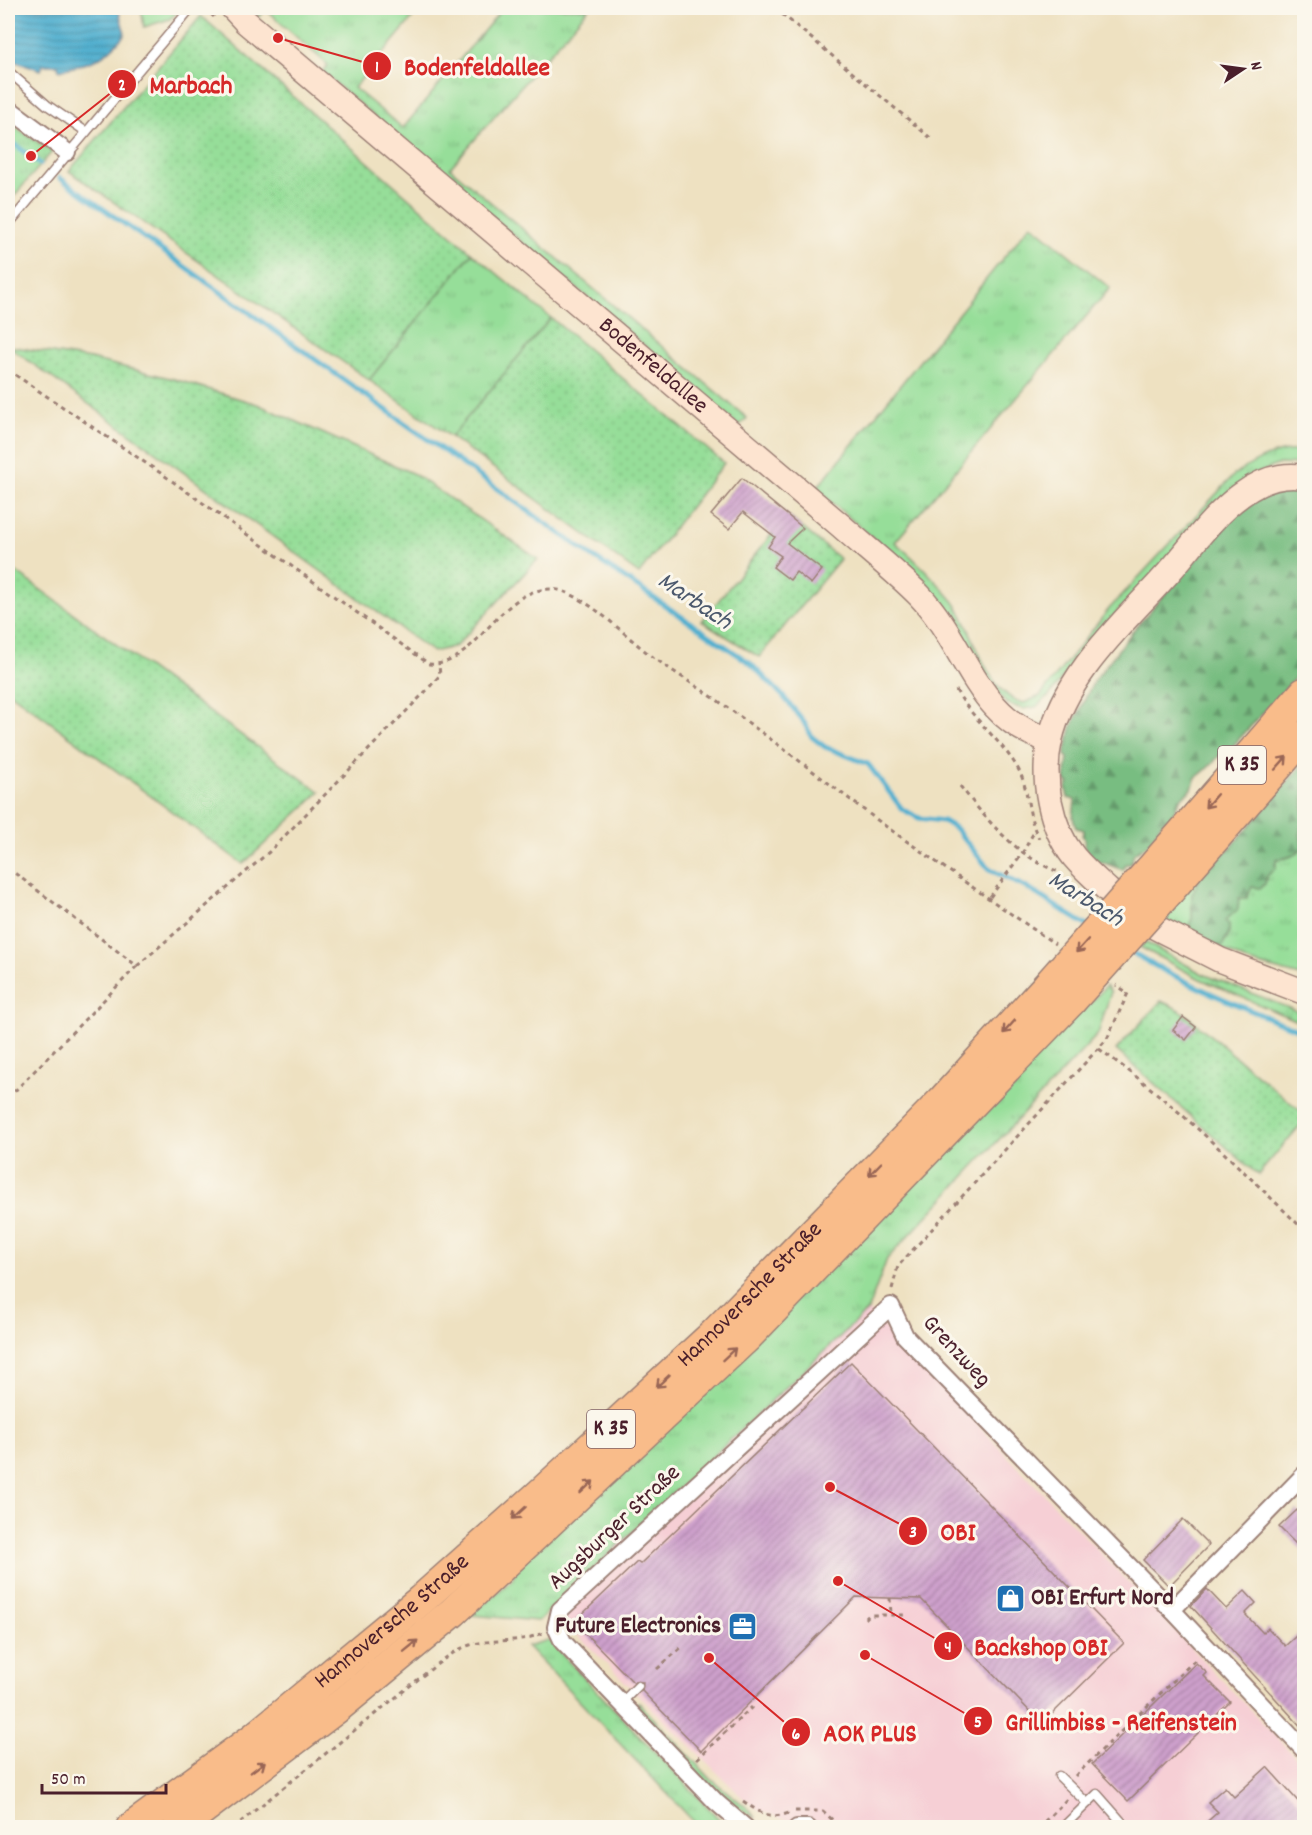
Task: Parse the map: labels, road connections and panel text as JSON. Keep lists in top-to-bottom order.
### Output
{
  "streets": {
    "highway": ["K 35", "Hannoversche Straße"],
    "street": ["Bodenfeldallee", "Grenzweg", "Augsburger Straße"]
  },
  "crossings": [
    ["Grenzweg", "Augsburger Straße"]
  ],
  "water": ["Marbach"],
  "places": {
    "other": [
      "Bodenfeldallee",
      "Marbach",
      "OBI",
      "Backshop OBI",
      "Grillimbiss - Reifenstein",
      "AOK PLUS"
    ],
    "shop": ["OBI Erfurt Nord"],
    "office": ["Future Electronics"]
  },
  "scale_bar": "50 m",
  "north": "right"
}
